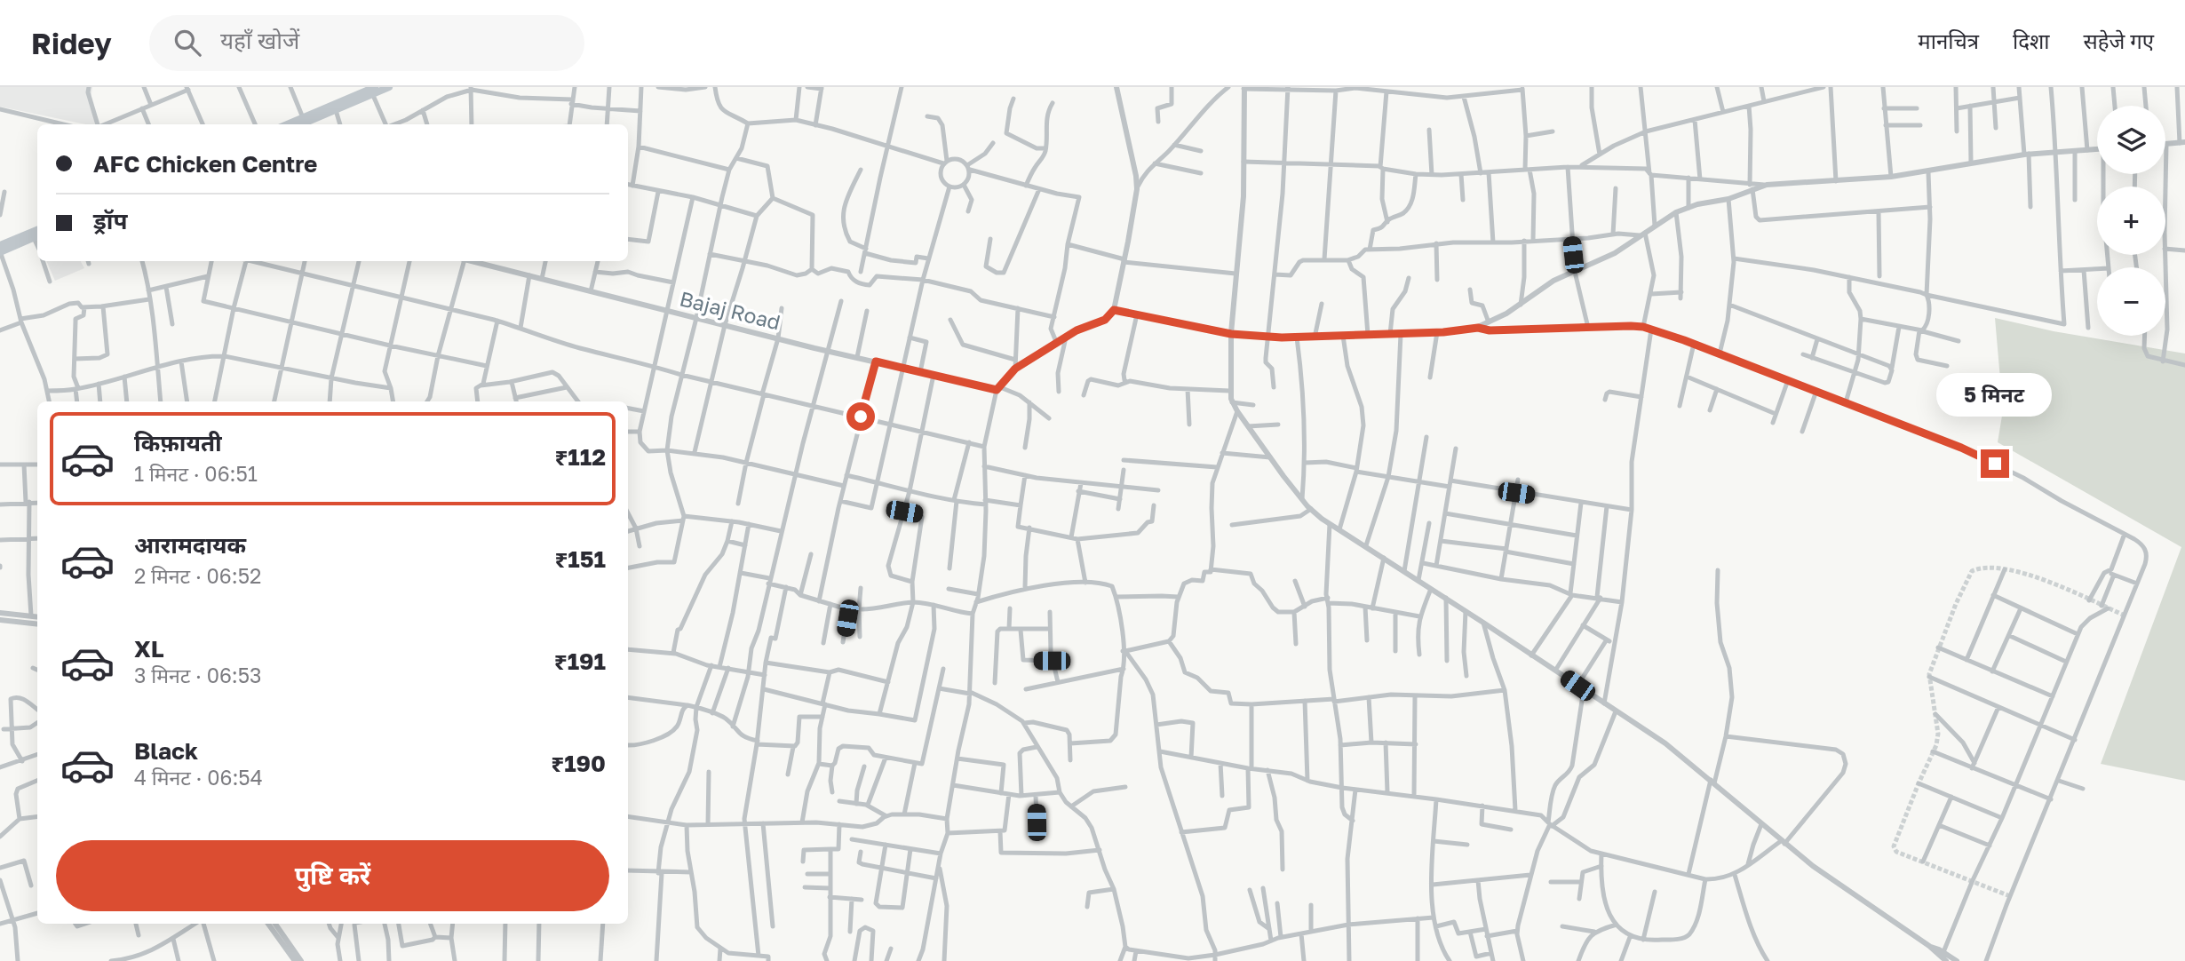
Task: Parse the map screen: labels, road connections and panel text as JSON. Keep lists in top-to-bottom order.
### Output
{
  "streets": {
    "street": ["Bajaj Road"]
  },
  "page": {
    "header": "Ridey",
    "search": "यहाँ खोजें",
    "nav": ["मानचित्र", "दिशा", "सहेजे गए"],
    "map_buttons": ["+", "−"],
    "banner": ["AFC Chicken Centre", "ड्रॉप"],
    "bubble": "5 मिनट",
    "list": [
      {
        "name": "किफ़ायती",
        "note": "1 मिनट · 06:51",
        "value": "₹112"
      },
      {
        "name": "आरामदायक",
        "note": "2 मिनट · 06:52",
        "value": "₹151"
      },
      {
        "name": "XL",
        "note": "3 मिनट · 06:53",
        "value": "₹191"
      },
      {
        "name": "Black",
        "note": "4 मिनट · 06:54",
        "value": "₹190"
      }
    ],
    "buttons": "पुष्टि करें"
  }
}
